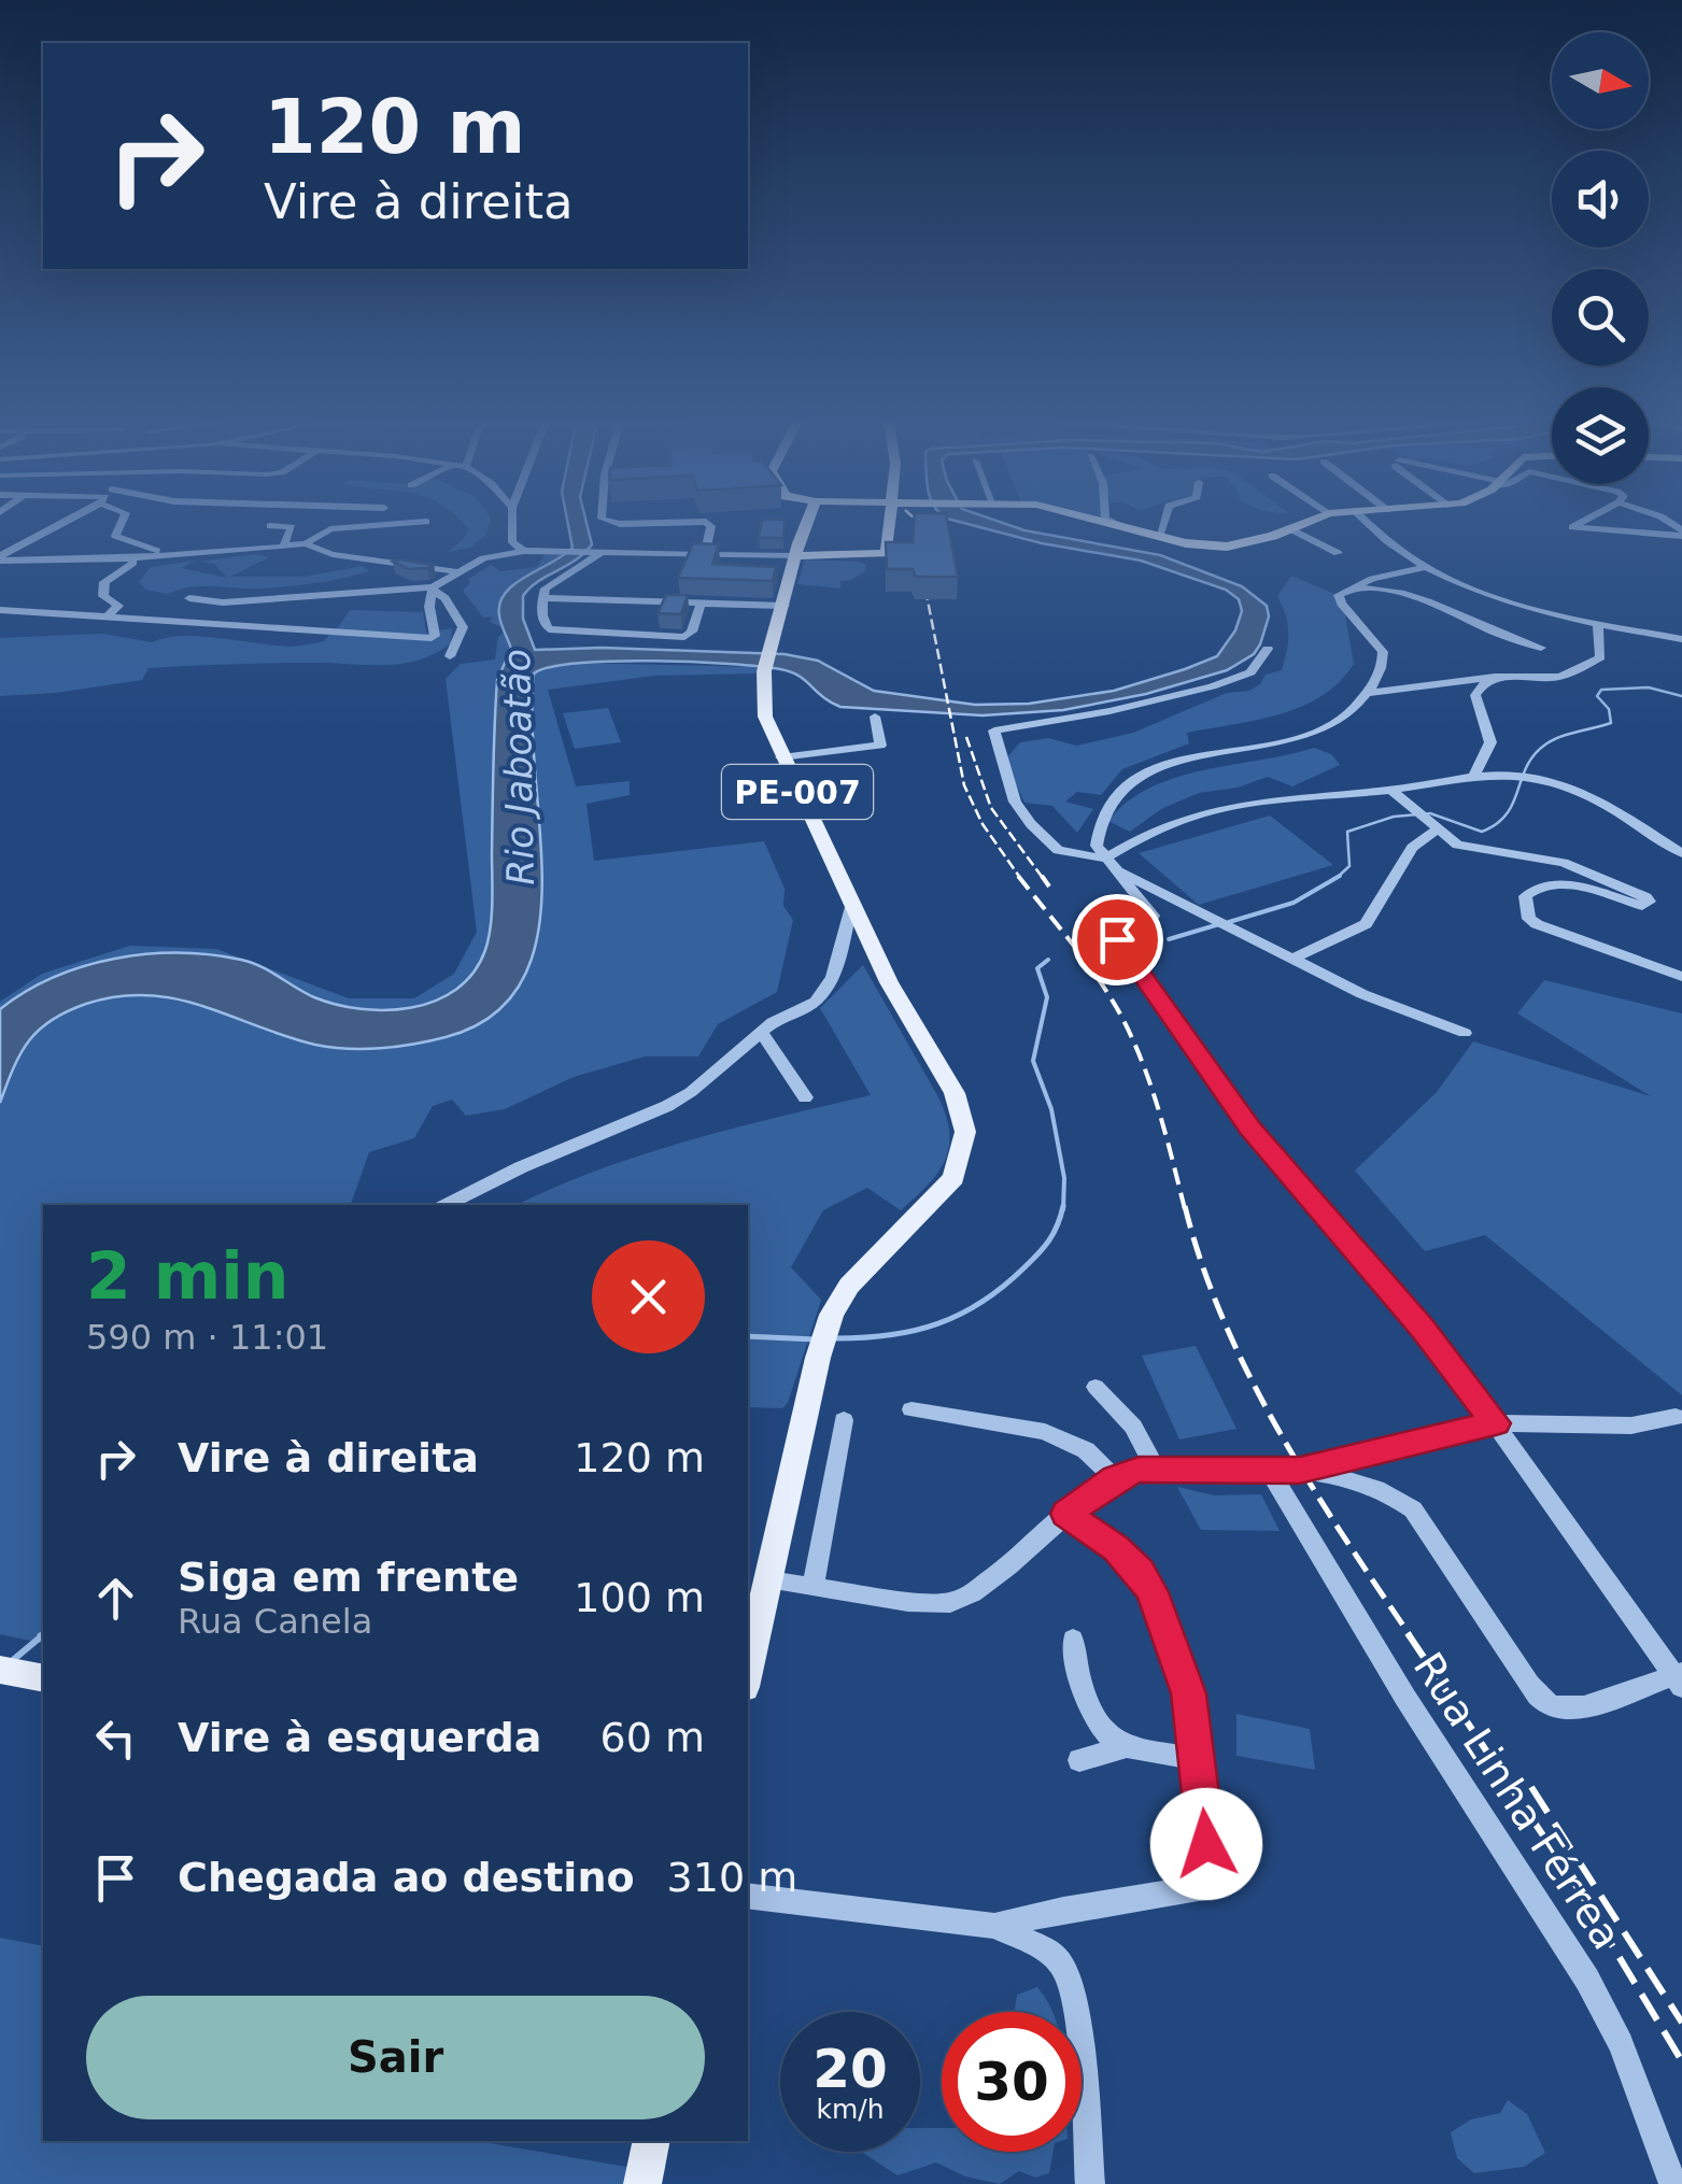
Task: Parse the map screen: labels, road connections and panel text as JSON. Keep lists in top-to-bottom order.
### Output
{
  "streets": {
    "main road": ["PE-007"],
    "street": ["Rua Linha Férrea"]
  },
  "water": ["Rio Jaboatão"],
  "north": "right",
  "page": {
    "turn": ["120 m", "Vire à direita"],
    "heading": ["2 min", "590 m · 11:01"],
    "list": [
      {
        "name": "Vire à direita",
        "value": "120 m"
      },
      {
        "name": "Siga em frente",
        "note": "Rua Canela",
        "value": "100 m"
      },
      {
        "name": "Vire à esquerda",
        "value": "60 m"
      },
      {
        "name": "Chegada ao destino",
        "value": "310 m"
      }
    ],
    "buttons": "Sair",
    "speed": "20 km/h",
    "limit": "30"
  }
}
